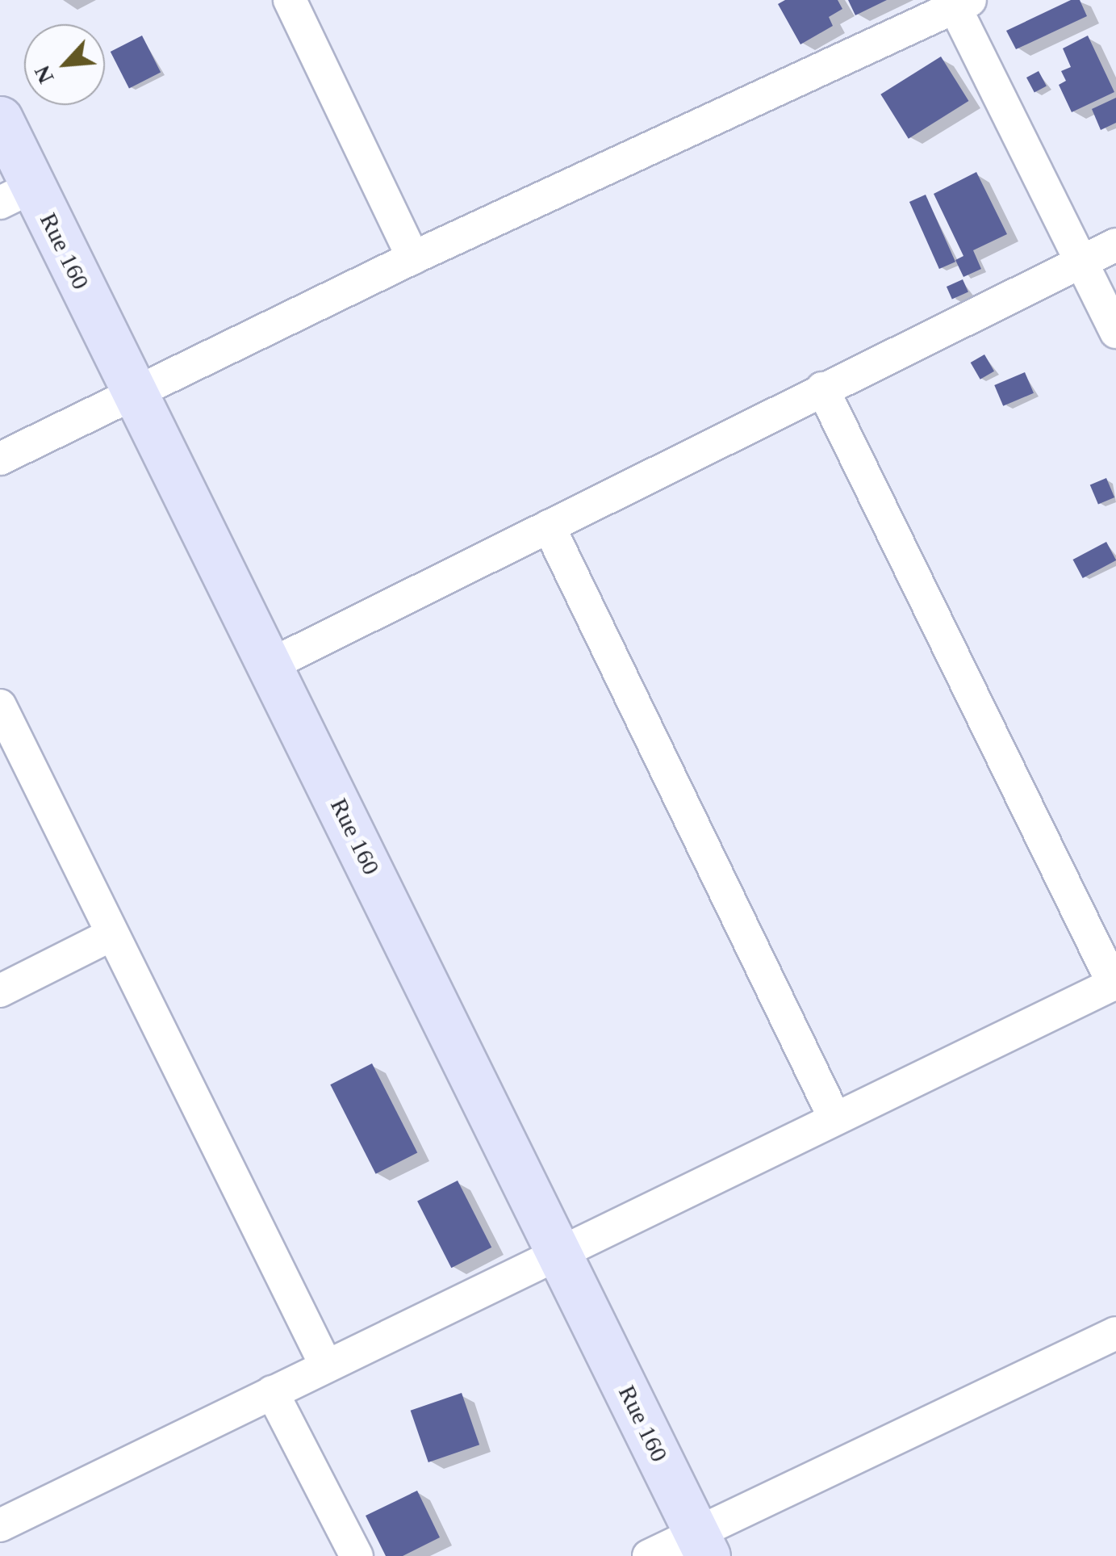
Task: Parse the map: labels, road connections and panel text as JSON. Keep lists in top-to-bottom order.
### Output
{
  "streets": {
    "street": ["Rue 160"]
  },
  "north": "bottom left"
}
